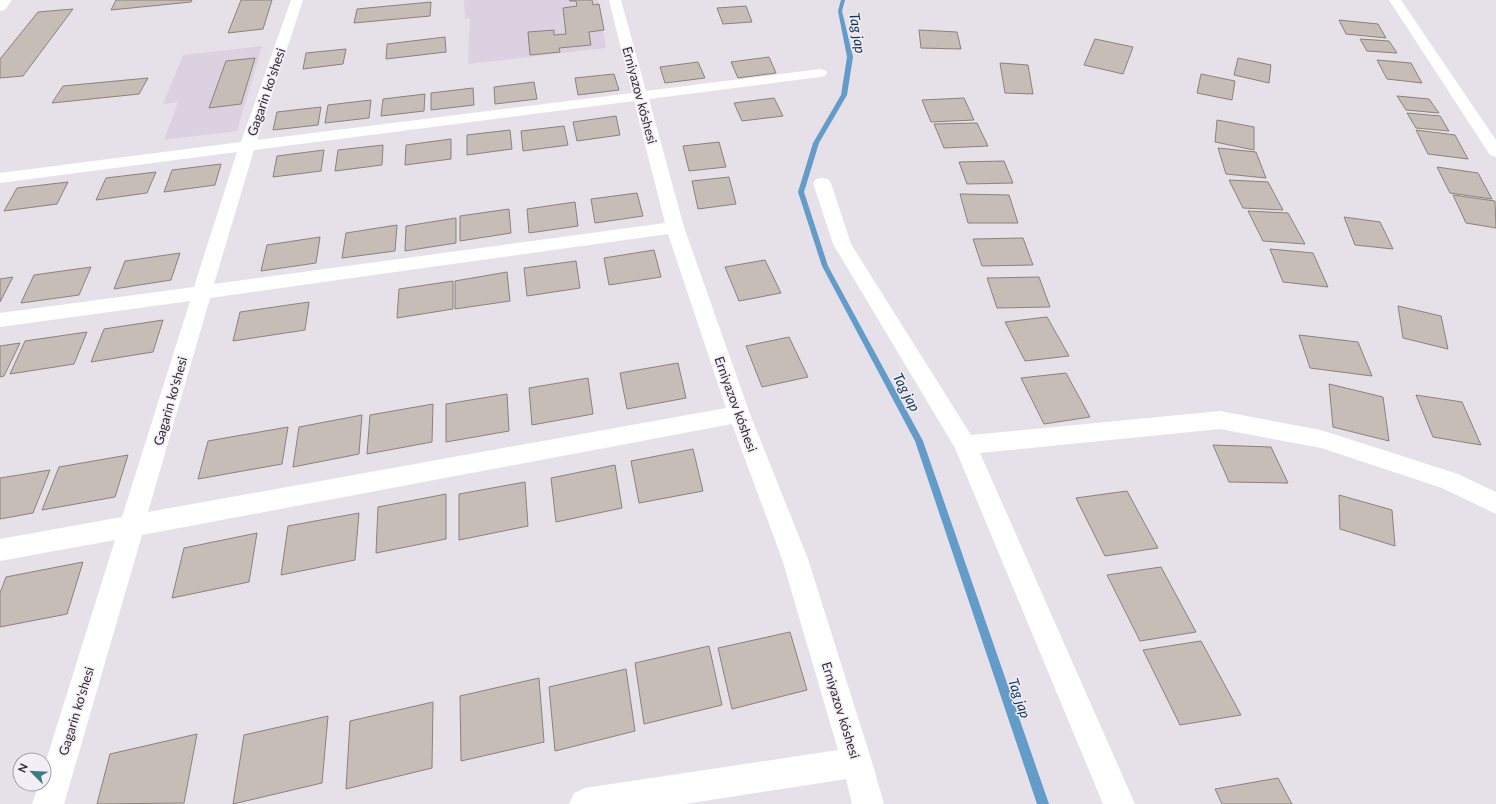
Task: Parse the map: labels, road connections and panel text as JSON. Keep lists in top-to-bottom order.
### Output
{
  "streets": {
    "street": ["Gagarin ko'shesi", "Erniyazov kóshesi"]
  },
  "water": ["Tag jap"],
  "north": "top left"
}
